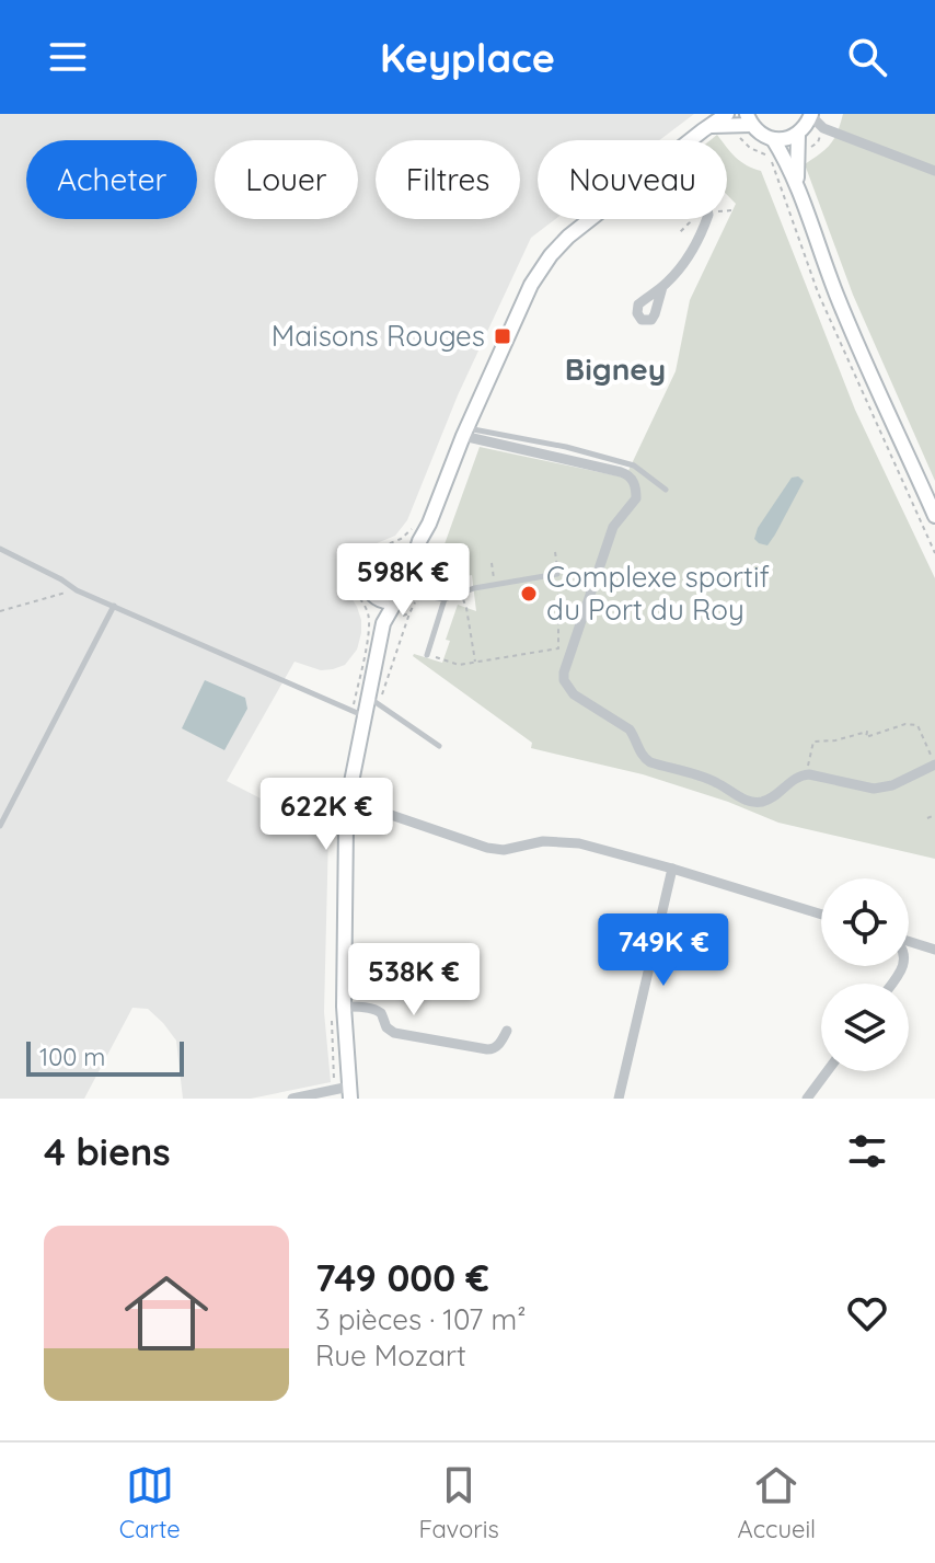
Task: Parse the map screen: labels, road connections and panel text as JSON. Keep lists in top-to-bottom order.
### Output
{
  "districts": ["Bigney"],
  "places": {
    "transit": ["Maisons Rouges"],
    "other": ["Complexe sportif du Port du Roy"]
  },
  "scale_bar": "100 m",
  "page": {
    "header": "Keyplace",
    "chip": [
      "Acheter",
      "Louer",
      "Filtres",
      "Nouveau"
    ],
    "price": [
      "598K €",
      "622K €",
      "749K €",
      "538K €"
    ],
    "scale": "100 m",
    "heading": "4 biens",
    "list": [
      {
        "name": "749 000 €",
        "note": "3 pièces · 107 m² · Rue Mozart"
      }
    ],
    "tabs": ["Carte", "Favoris", "Accueil"]
  }
}
